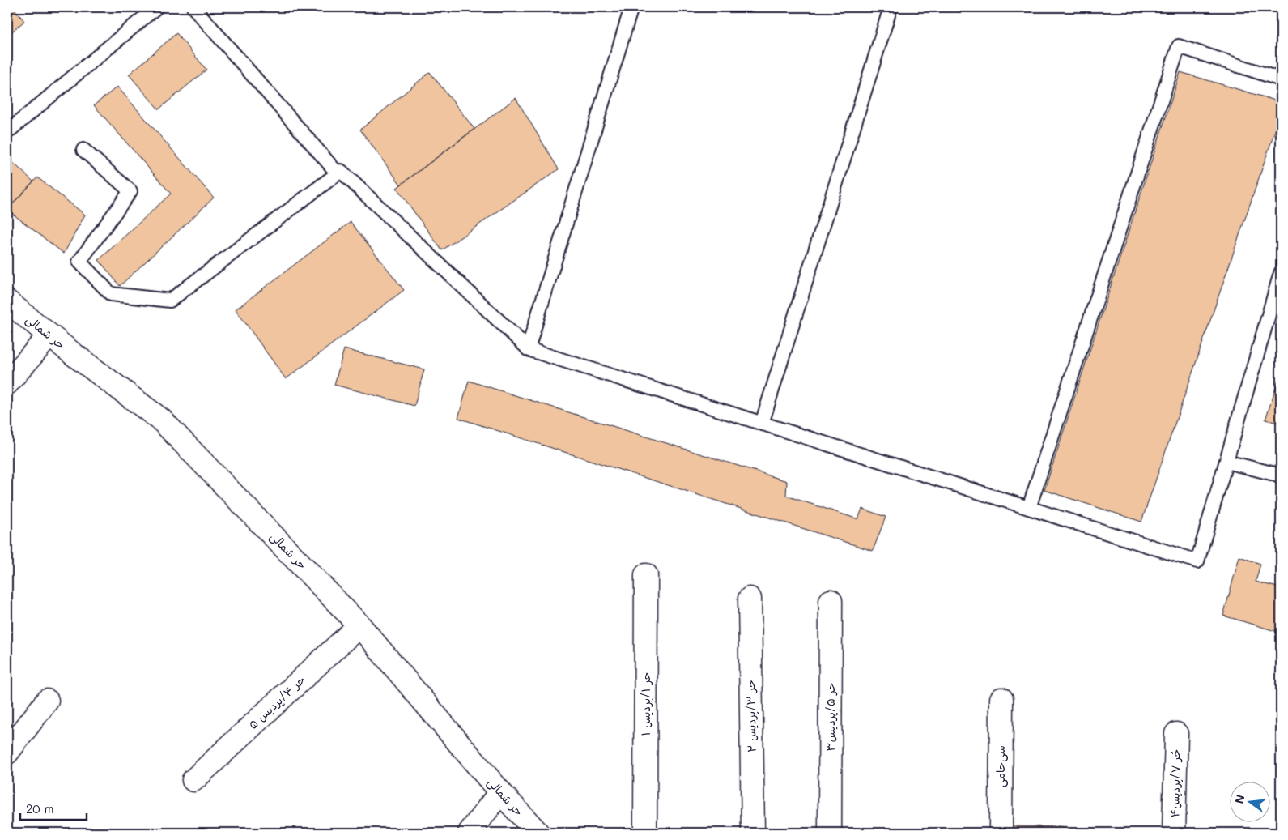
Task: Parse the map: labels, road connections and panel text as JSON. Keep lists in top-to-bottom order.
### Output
{
  "streets": {
    "street": [
      "حر شمالی",
      "حر ۴/پردیس ۵",
      "حر ۱/پردیس ۱",
      "حر ۳/پردیس ۲",
      "حر ۵/پردیس۳",
      "سی‌حامی",
      "حُر ۷/پردیس۴"
    ]
  },
  "crossings": [
    ["حر شمالی", "حر ۴/پردیس ۵"]
  ],
  "scale_bar": "20 m",
  "north": "left"
}
